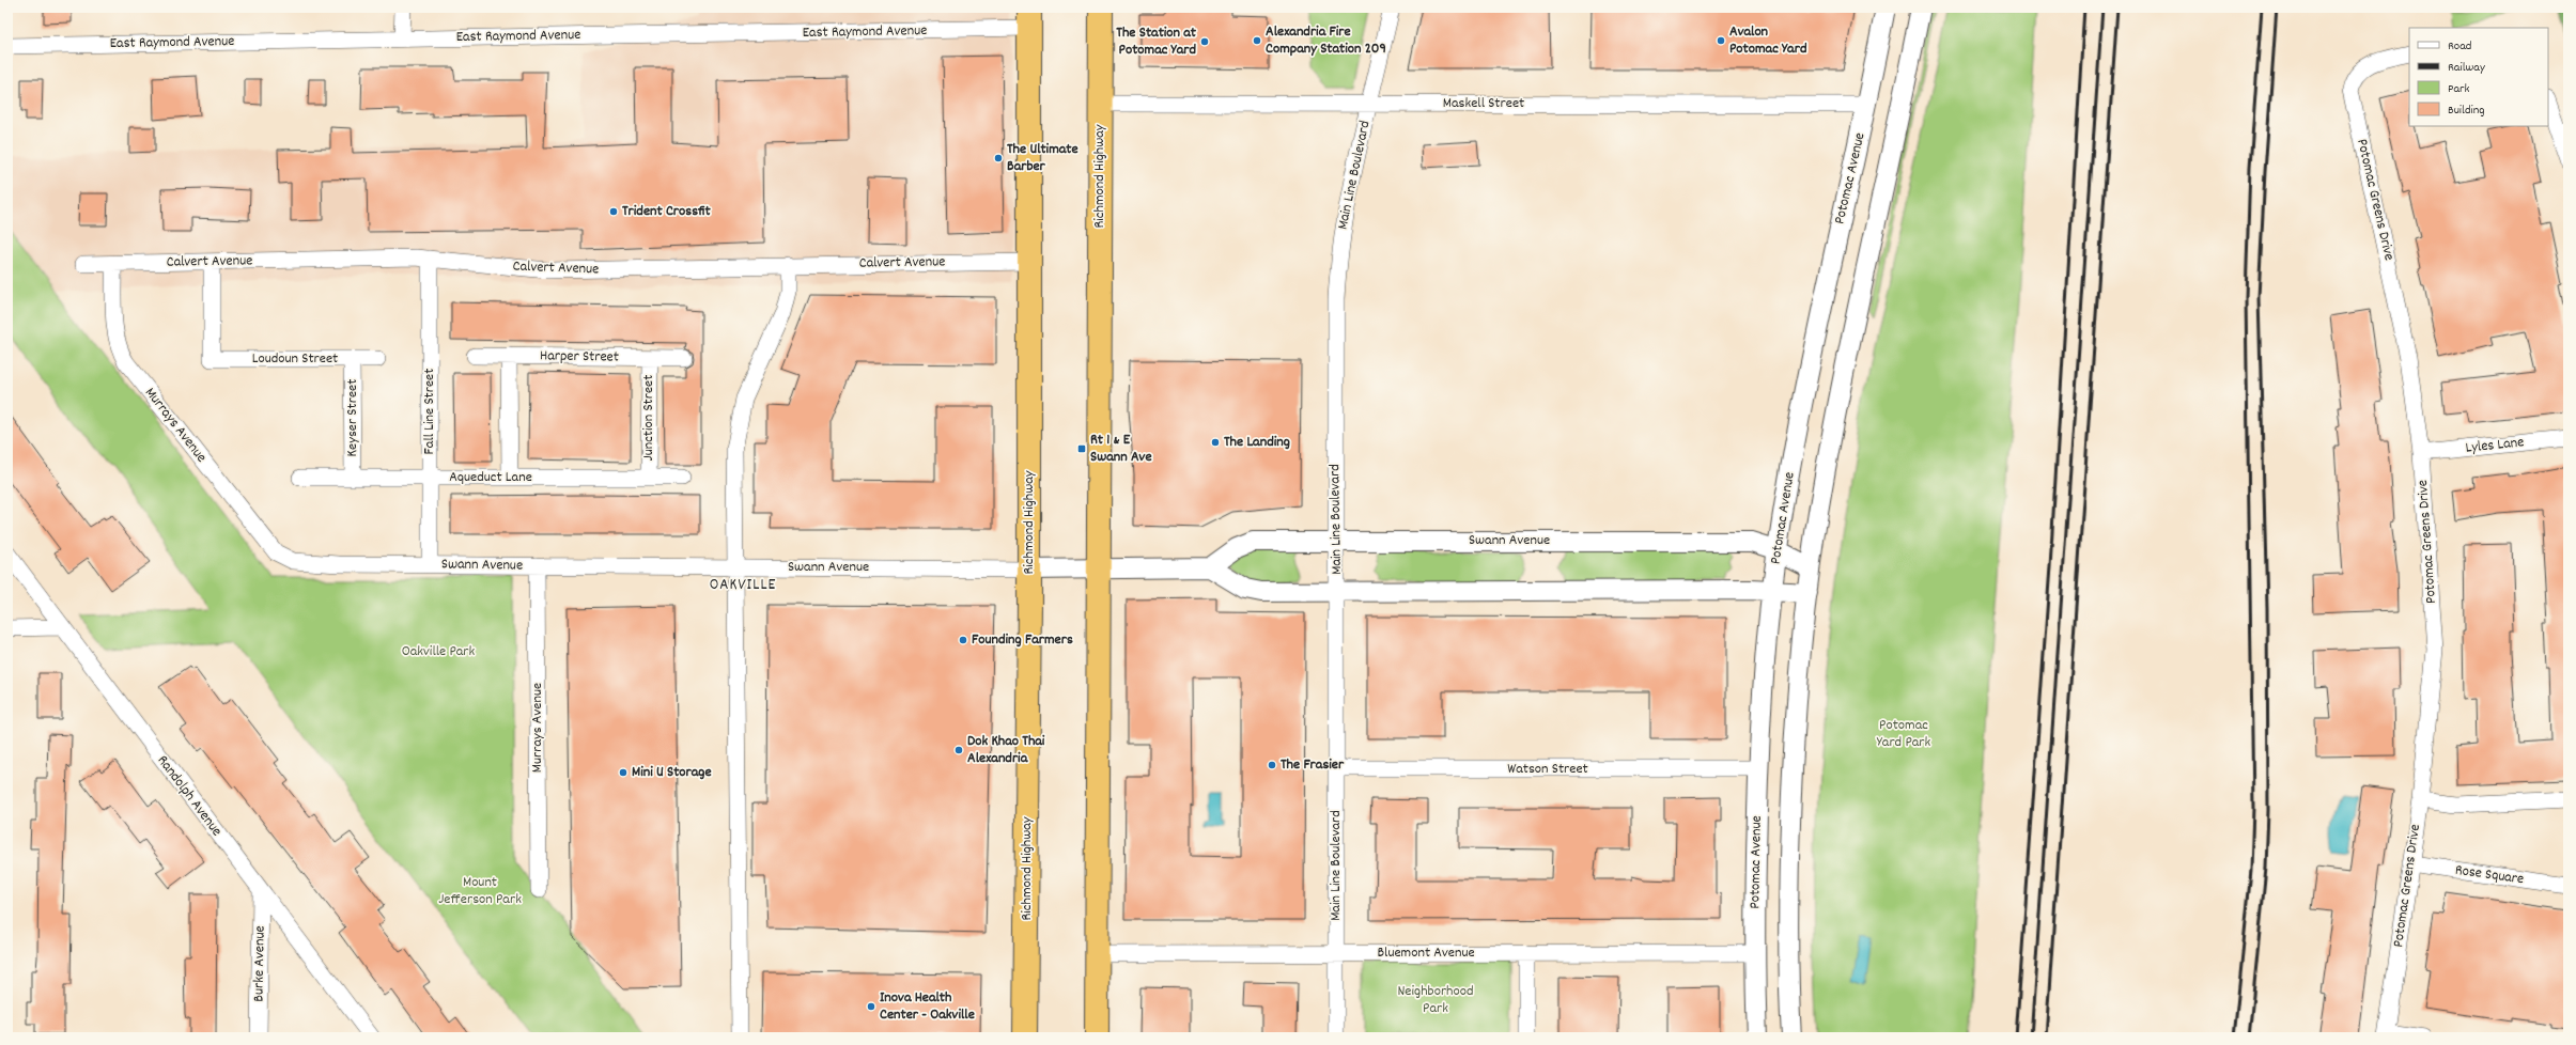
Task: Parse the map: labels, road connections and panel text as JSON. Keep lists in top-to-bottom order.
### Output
{
  "streets": {
    "highway": ["Richmond Highway"],
    "street": [
      "East Raymond Avenue",
      "Maskell Street",
      "Main Line Boulevard",
      "Potomac Avenue",
      "Potomac Greens Drive",
      "Calvert Avenue",
      "Harper Street",
      "Loudoun Street",
      "Fall Line Street",
      "Keyser Street",
      "Junction Street",
      "Murrays Avenue",
      "Lyles Lane",
      "Aqueduct Lane",
      "Swann Avenue",
      "Watson Street",
      "Randolph Avenue",
      "Rose Square",
      "Bluemont Avenue",
      "Burke Avenue"
    ]
  },
  "crossings": [
    ["East Raymond Avenue", "Richmond Highway"],
    ["Maskell Street", "Main Line Boulevard"],
    ["Maskell Street", "Richmond Highway"],
    ["Maskell Street", "Potomac Avenue"],
    ["Main Line Boulevard", "Swann Avenue"],
    ["Main Line Boulevard", "Watson Street"],
    ["Main Line Boulevard", "Bluemont Avenue"],
    ["Richmond Highway", "Calvert Avenue"],
    ["Richmond Highway", "Swann Avenue"],
    ["Richmond Highway", "Bluemont Avenue"],
    ["Potomac Avenue", "Swann Avenue"],
    ["Potomac Avenue", "Watson Street"],
    ["Potomac Avenue", "Bluemont Avenue"],
    ["Potomac Greens Drive", "Lyles Lane"],
    ["Potomac Greens Drive", "Rose Square"],
    ["Calvert Avenue", "Loudoun Street"],
    ["Calvert Avenue", "Fall Line Street"],
    ["Calvert Avenue", "Murrays Avenue"],
    ["Harper Street", "Junction Street"],
    ["Loudoun Street", "Keyser Street"],
    ["Fall Line Street", "Aqueduct Lane"],
    ["Fall Line Street", "Swann Avenue"],
    ["Keyser Street", "Aqueduct Lane"],
    ["Junction Street", "Aqueduct Lane"],
    ["Murrays Avenue", "Swann Avenue"],
    ["Randolph Avenue", "Burke Avenue"]
  ],
  "districts": ["OAKVILLE"],
  "parks": [
    "Oakville Park",
    "Potomac Yard Park",
    "Mount Jefferson Park",
    "Neighborhood Park"
  ],
  "places": {
    "other": [
      "Alexandria Fire Company Station 209",
      "Avalon Potomac Yard",
      "The Station at Potomac Yard",
      "The Ultimate Barber",
      "Trident Crossfit",
      "The Landing",
      "Founding Farmers",
      "Dok Khao Thai Alexandria",
      "The Frasier",
      "Mini U Storage",
      "Inova Health Center - Oakville"
    ],
    "transit": ["Rt 1 & E Swann Ave"]
  },
  "legend": [
    "Road",
    "Railway",
    "Park",
    "Building"
  ]
}
